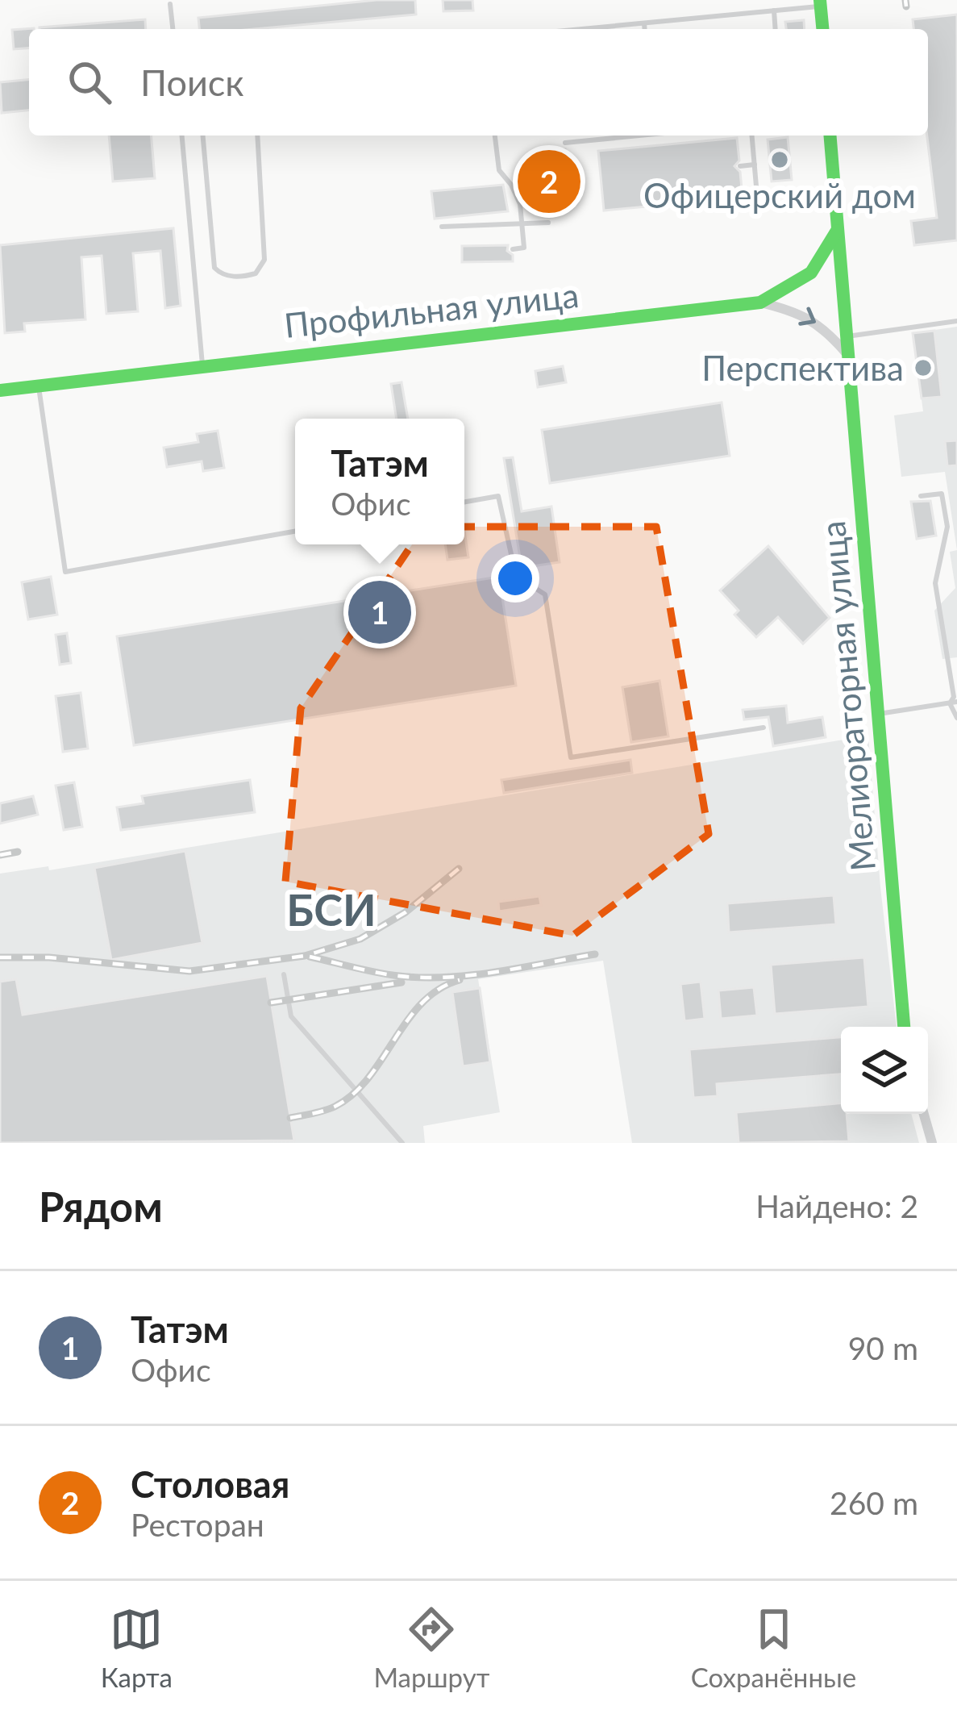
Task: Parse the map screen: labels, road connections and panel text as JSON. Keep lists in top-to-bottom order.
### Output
{
  "streets": {
    "street": ["Профильная улица", "Мелиораторная улица"]
  },
  "crossings": [
    ["Профильная улица", "Мелиораторная улица"]
  ],
  "districts": ["БСИ"],
  "places": ["Офицерский дом", "Перспектива"],
  "page": {
    "search": "Поиск",
    "pins": ["2", "1"],
    "popup": ["Татэм", "Офис"],
    "heading": ["Рядом", "Найдено: 2"],
    "list": [
      {
        "mark": "1",
        "name": "Татэм",
        "note": "Офис",
        "value": "90 m"
      },
      {
        "mark": "2",
        "name": "Столовая",
        "note": "Ресторан",
        "value": "260 m"
      }
    ],
    "nav": ["Карта", "Маршрут", "Сохранённые"]
  }
}
